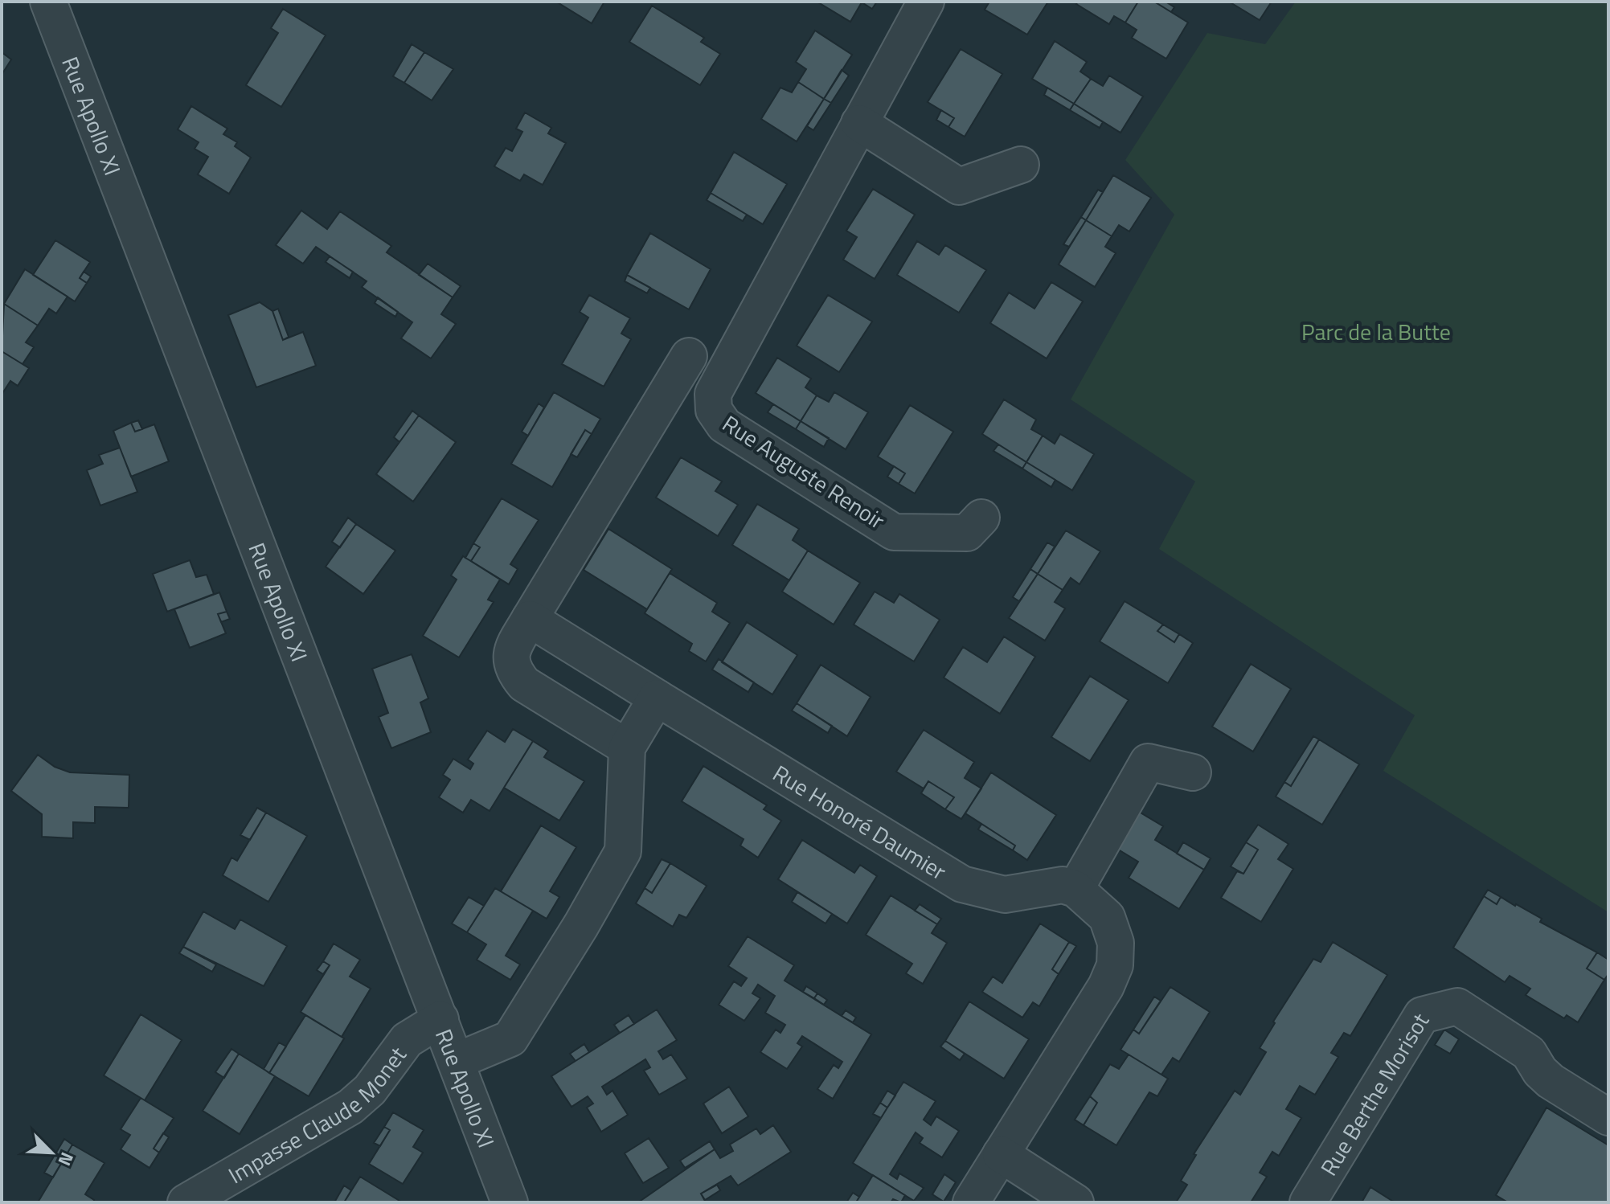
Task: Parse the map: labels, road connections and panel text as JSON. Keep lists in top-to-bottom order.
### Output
{
  "streets": {
    "street": [
      "Rue Apollo XI",
      "Rue Auguste Renoir",
      "Rue Honoré Daumier",
      "Rue Berthe Morisot",
      "Impasse Claude Monet"
    ]
  },
  "crossings": [
    ["Rue Apollo XI", "Impasse Claude Monet"]
  ],
  "parks": ["Parc de la Butte"],
  "north": "bottom right"
}
